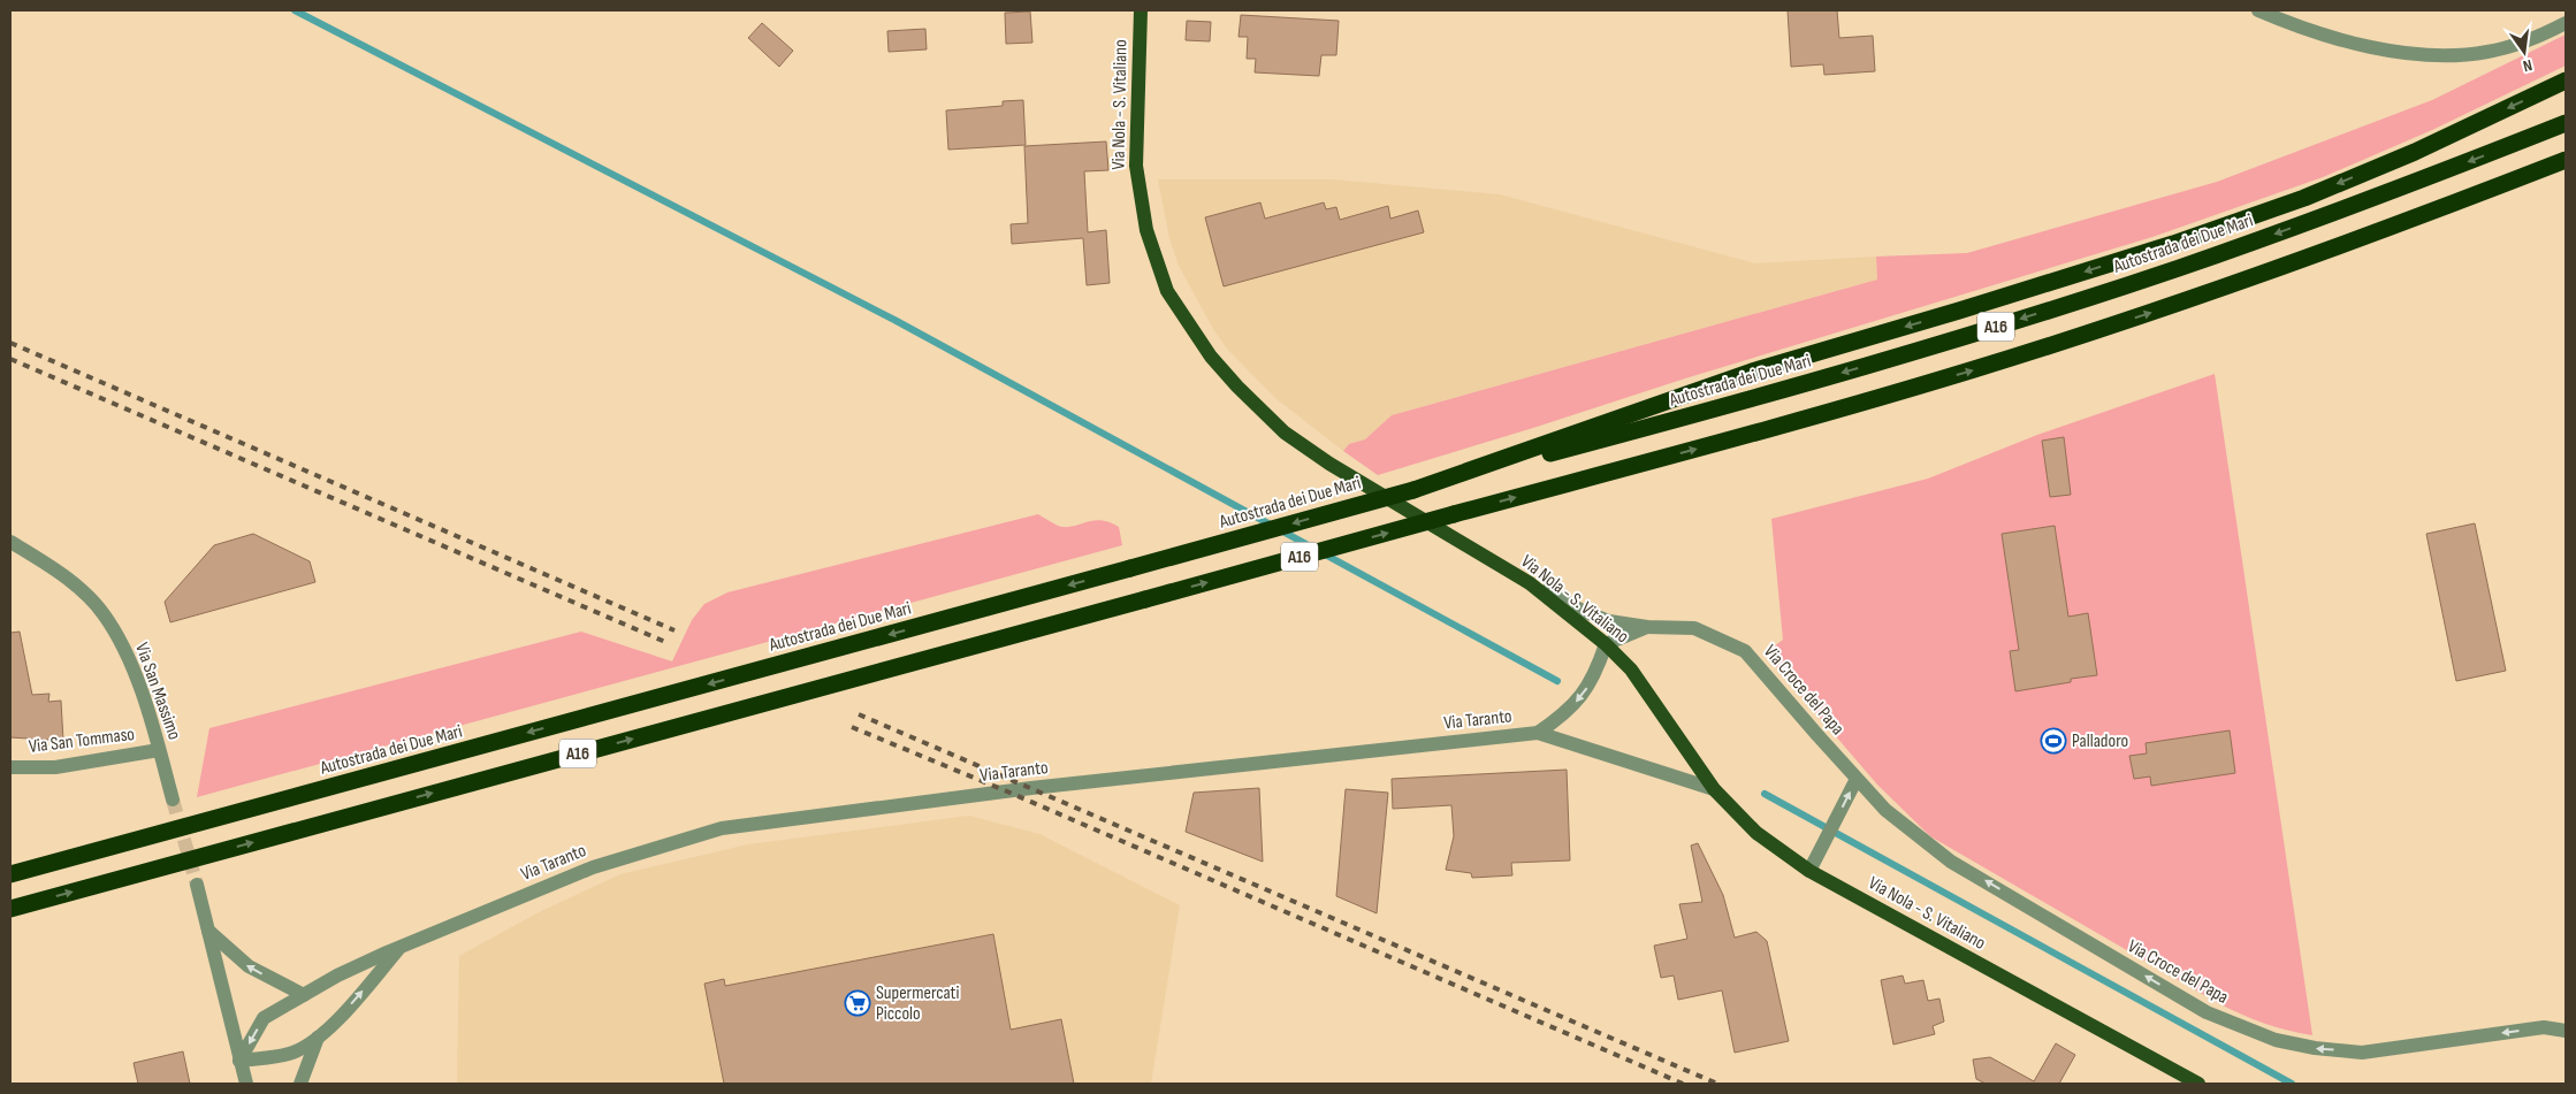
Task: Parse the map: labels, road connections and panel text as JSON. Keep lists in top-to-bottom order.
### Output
{
  "streets": {
    "highway": ["Autostrada dei Due Mari", "A16"],
    "main road": ["Via Nola - S. Vitaliano"],
    "street": [
      "Via Croce del Papa",
      "Via San Massimo",
      "Via Taranto",
      "Via San Tommaso"
    ]
  },
  "crossings": [
    ["Via Nola - S. Vitaliano", "Via Croce del Papa"],
    ["Via Nola - S. Vitaliano", "Via Taranto"],
    ["Via Croce del Papa", "Via Taranto"],
    ["Via San Massimo", "Via San Tommaso"]
  ],
  "one_way": ["Via Croce del Papa"],
  "places": {
    "sports": ["Palladoro"],
    "supermarket": ["Supermercati Piccolo"]
  },
  "north": "bottom"
}
